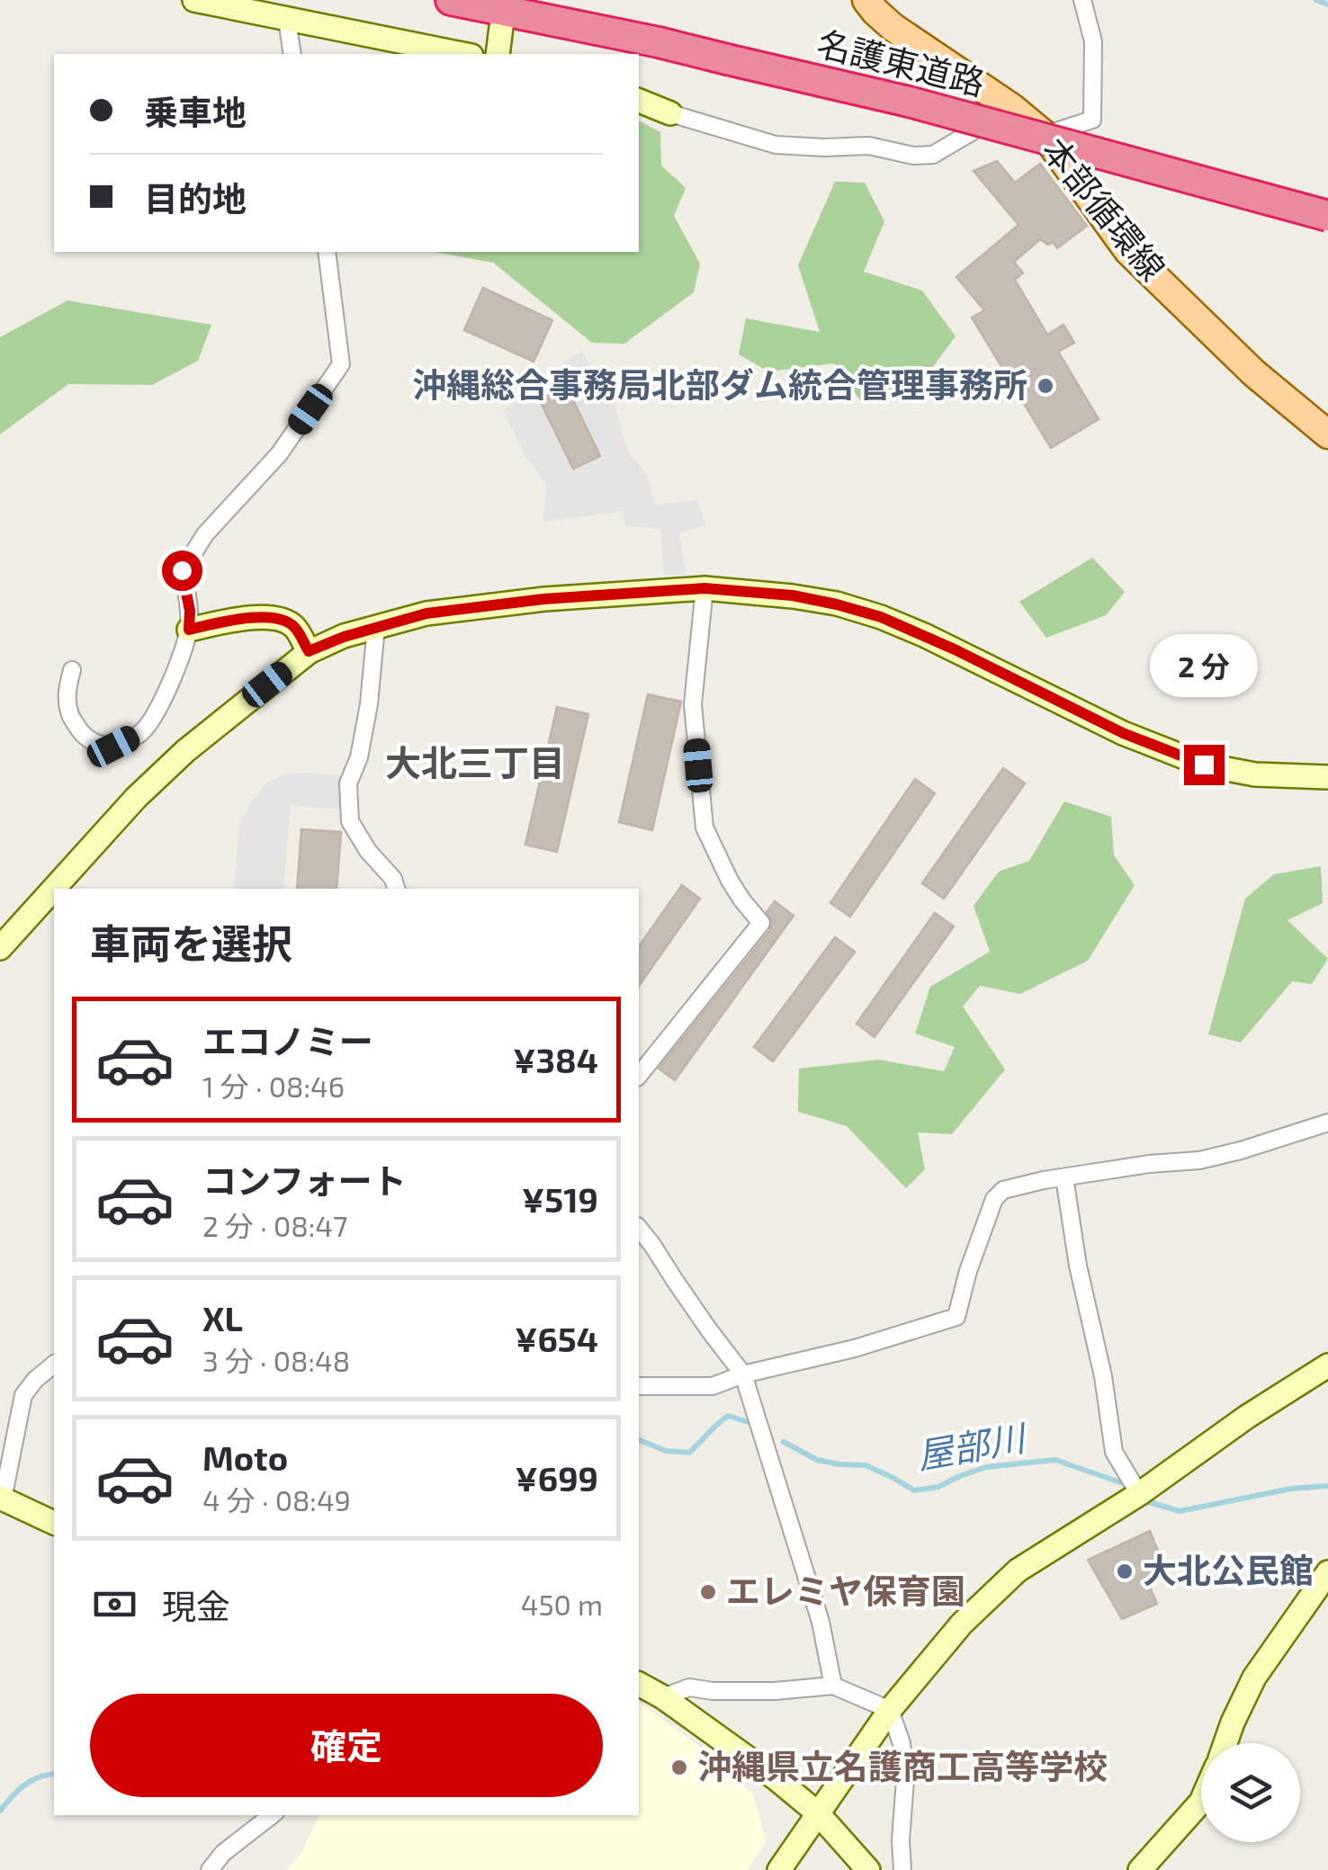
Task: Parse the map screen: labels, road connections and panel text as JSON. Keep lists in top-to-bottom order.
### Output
{
  "streets": {
    "highway": ["名護東道路"],
    "main road": ["本部循環線"]
  },
  "districts": ["大北三丁目"],
  "water": ["屋部川"],
  "places": [
    "沖縄総合事務局北部ダム統合管理事務所",
    "大北公民館",
    "エレミヤ保育園",
    "沖縄県立名護商工高等学校"
  ],
  "page": {
    "banner": ["乗車地", "目的地"],
    "bubble": "2 分",
    "heading": "車両を選択",
    "list": [
      {
        "name": "エコノミー",
        "note": "1 分 · 08:46",
        "value": "¥384"
      },
      {
        "name": "コンフォート",
        "note": "2 分 · 08:47",
        "value": "¥519"
      },
      {
        "name": "XL",
        "note": "3 分 · 08:48",
        "value": "¥654"
      },
      {
        "name": "Moto",
        "note": "4 分 · 08:49",
        "value": "¥699"
      }
    ],
    "pay": ["現金", "450 m"],
    "buttons": "確定"
  }
}
